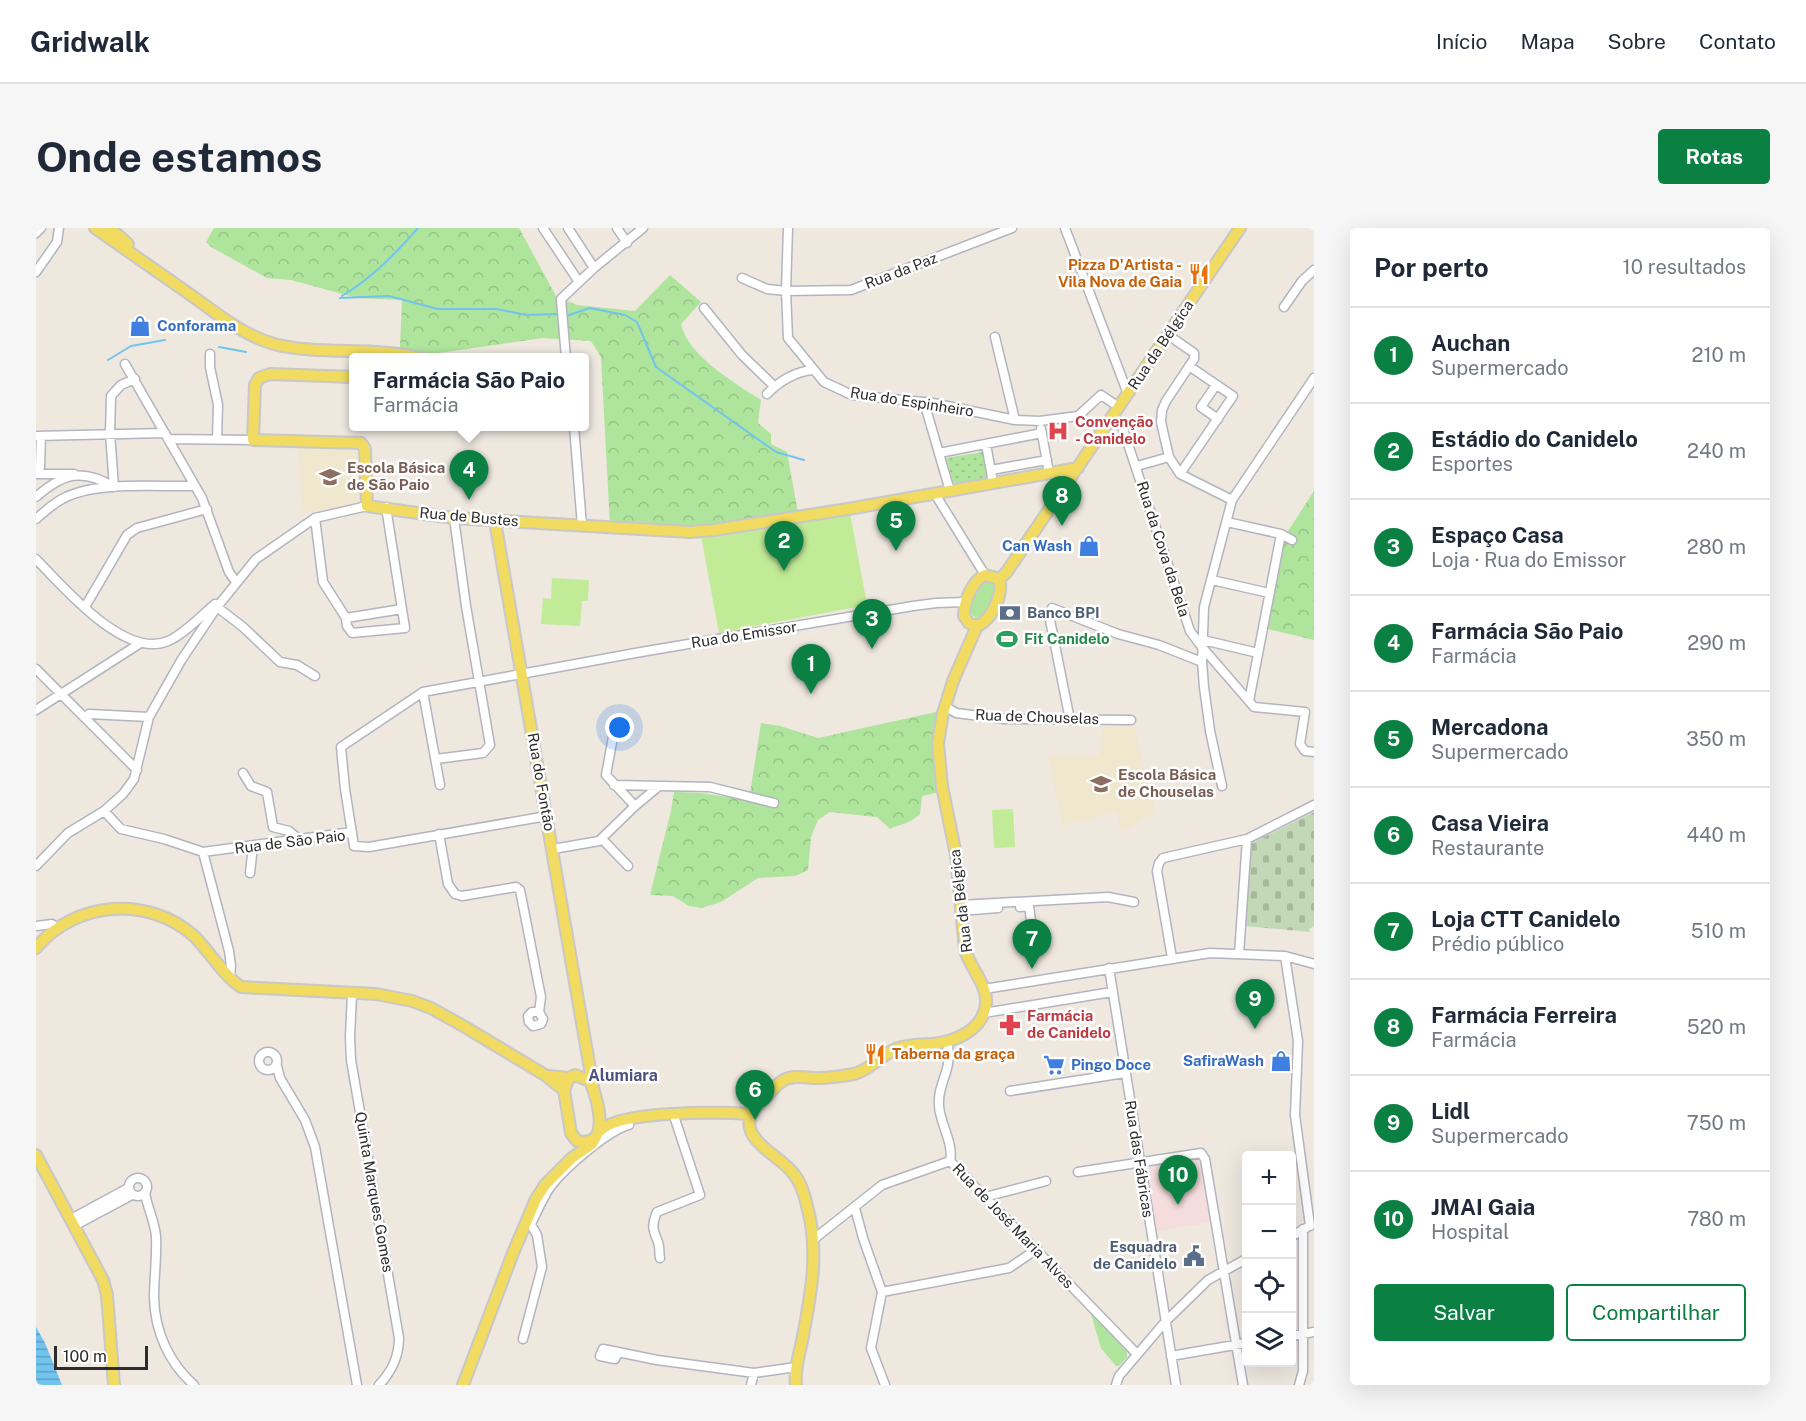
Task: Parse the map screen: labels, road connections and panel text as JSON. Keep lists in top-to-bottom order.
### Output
{
  "streets": {
    "main road": ["Rua da Bélgica", "Rua de Bustes", "Rua do Fontão"],
    "street": [
      "Rua da Paz",
      "Rua do Espinheiro",
      "Rua da Cova da Bela",
      "Rua do Emissor",
      "Rua de Chouselas",
      "Rua de São Paio",
      "Rua das Fábricas",
      "Quinta Marques Gomes",
      "Rua de José Maria Alves"
    ]
  },
  "crossings": [
    ["Rua da Paz", "Rua do Espinheiro"],
    ["Rua da Bélgica", "Rua do Espinheiro"],
    ["Rua da Bélgica", "Rua de Bustes"],
    ["Rua da Bélgica", "Rua da Cova da Bela"],
    ["Rua da Bélgica", "Rua de Chouselas"],
    ["Rua do Espinheiro", "Rua da Cova da Bela"],
    ["Rua de Bustes", "Rua do Fontão"],
    ["Rua de Bustes", "Rua de São Paio"],
    ["Rua do Emissor", "Rua do Fontão"],
    ["Rua do Fontão", "Rua de São Paio"]
  ],
  "districts": ["Alumiara"],
  "places": {
    "restaurant": ["Pizza D'Artista - Vila Nova de Gaia", "Taberna da graça"],
    "shop": ["Conforama", "Can Wash", "SafiraWash"],
    "hospital": ["Convenção - Canidelo"],
    "school or university": ["Escola Básica de São Paio", "Escola Básica de Chouselas"],
    "bank": ["Banco BPI"],
    "sports": ["Fit Canidelo"],
    "pharmacy": ["Farmácia de Canidelo"],
    "supermarket": ["Pingo Doce"],
    "public building": ["Esquadra de Canidelo"]
  },
  "scale_bar": "100 m",
  "page": {
    "header": "Gridwalk",
    "nav": [
      "Início",
      "Mapa",
      "Sobre",
      "Contato"
    ],
    "buttons": [
      "Rotas",
      ["Salvar", "Compartilhar"]
    ],
    "title": "Onde estamos",
    "heading": ["Por perto", "10 resultados"],
    "list": [
      {
        "mark": "1",
        "name": "Auchan",
        "note": "Supermercado",
        "value": "210 m"
      },
      {
        "mark": "2",
        "name": "Estádio do Canidelo",
        "note": "Esportes",
        "value": "240 m"
      },
      {
        "mark": "3",
        "name": "Espaço Casa",
        "note": "Loja · Rua do Emissor",
        "value": "280 m"
      },
      {
        "mark": "4",
        "name": "Farmácia São Paio",
        "note": "Farmácia",
        "value": "290 m"
      },
      {
        "mark": "5",
        "name": "Mercadona",
        "note": "Supermercado",
        "value": "350 m"
      },
      {
        "mark": "6",
        "name": "Casa Vieira",
        "note": "Restaurante",
        "value": "440 m"
      },
      {
        "mark": "7",
        "name": "Loja CTT Canidelo",
        "note": "Prédio público",
        "value": "510 m"
      },
      {
        "mark": "8",
        "name": "Farmácia Ferreira",
        "note": "Farmácia",
        "value": "520 m"
      },
      {
        "mark": "9",
        "name": "Lidl",
        "note": "Supermercado",
        "value": "750 m"
      },
      {
        "mark": "10",
        "name": "JMAI Gaia",
        "note": "Hospital",
        "value": "780 m"
      }
    ],
    "popup": ["Farmácia São Paio", "Farmácia"],
    "pins": [
      "4",
      "8",
      "5",
      "2",
      "3",
      "1",
      "7",
      "9",
      "6",
      "10"
    ],
    "map_buttons": ["+", "−"],
    "scale": "100 m"
  }
}
